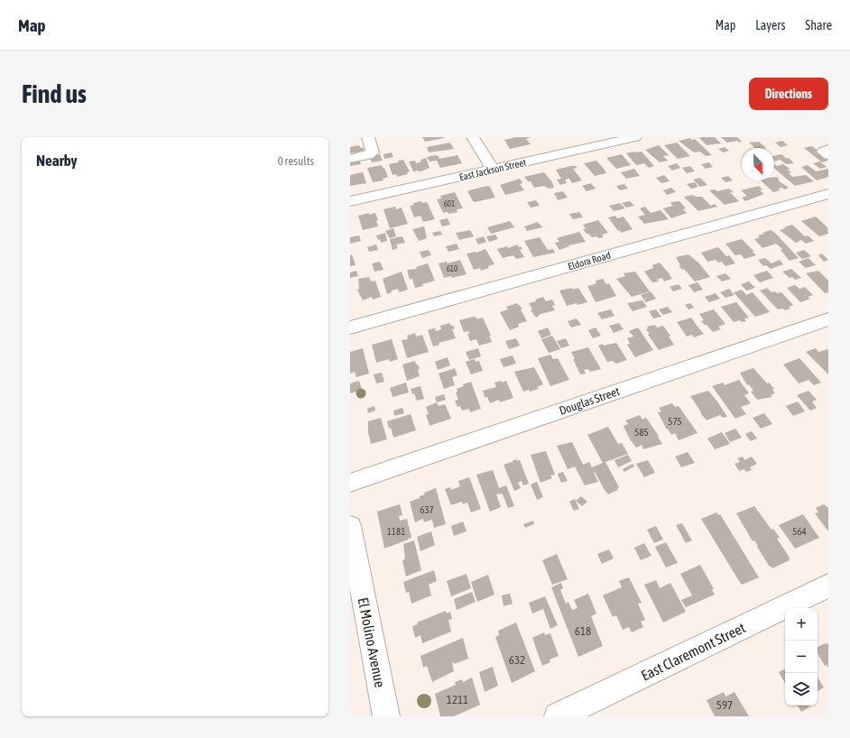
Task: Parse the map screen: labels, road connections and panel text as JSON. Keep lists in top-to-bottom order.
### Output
{
  "streets": {
    "street": [
      "East Jackson Street",
      "Eldora Road",
      "Douglas Street",
      "El Molino Avenue",
      "East Claremont Street"
    ]
  },
  "house_numbers": [
    "601",
    "610",
    "575",
    "585",
    "637",
    "1181",
    "564",
    "618",
    "632",
    "1211",
    "597"
  ],
  "north": "bottom right",
  "page": {
    "header": "Map",
    "nav": ["Map", "Layers", "Share"],
    "buttons": "Directions",
    "title": "Find us",
    "heading": ["Nearby", "0 results"],
    "map_buttons": ["+", "−"]
  }
}
